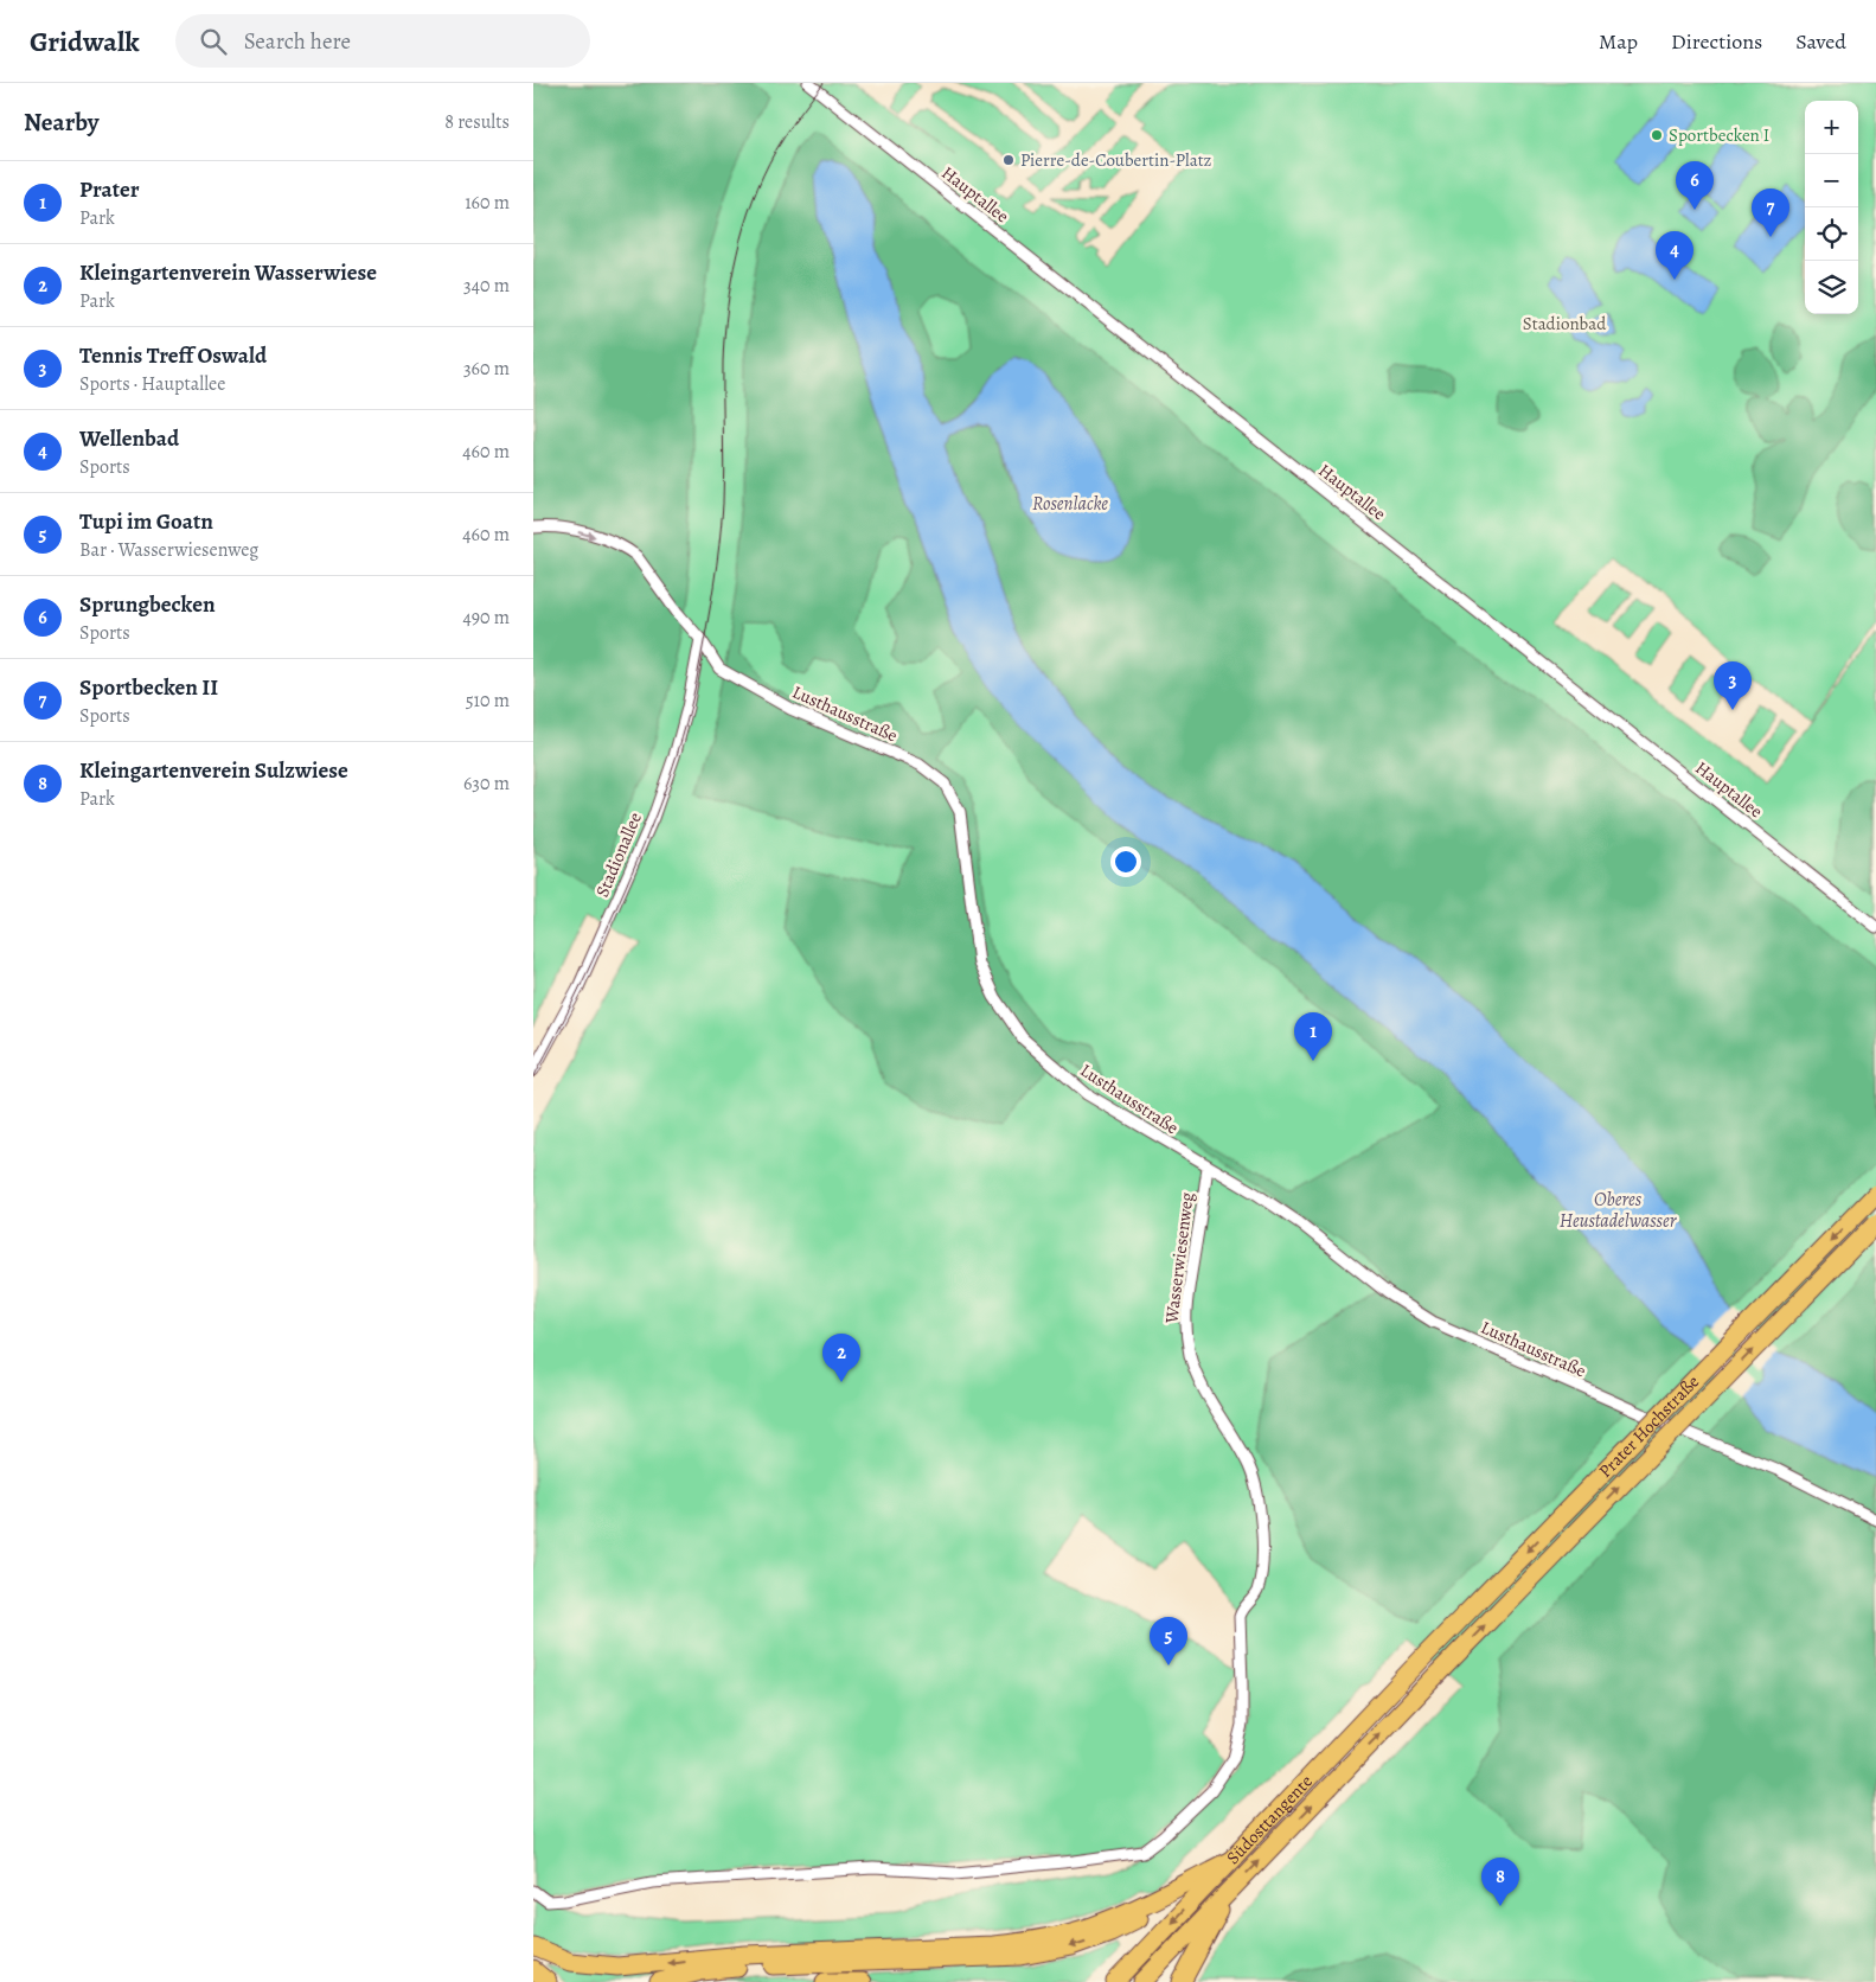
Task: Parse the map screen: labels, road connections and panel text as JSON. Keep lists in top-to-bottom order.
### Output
{
  "streets": {
    "highway": ["Prater Hochstraße", "Südosttangente"],
    "street": [
      "Hauptallee",
      "Lusthausstraße",
      "Stadionallee",
      "Wasserwiesenweg"
    ]
  },
  "crossings": [
    ["Lusthausstraße", "Stadionallee"],
    ["Lusthausstraße", "Wasserwiesenweg"],
    ["Prater Hochstraße", "Südosttangente"]
  ],
  "water": ["Rosenlacke", "Oberes Heustadelwasser"],
  "parks": ["Stadionbad"],
  "places": ["Sportbecken I", "Pierre-de-Coubertin-Platz"],
  "page": {
    "header": "Gridwalk",
    "search": "Search here",
    "nav": ["Map", "Directions", "Saved"],
    "heading": ["Nearby", "8 results"],
    "map_buttons": ["+", "−"],
    "list": [
      {
        "mark": "1",
        "name": "Prater",
        "note": "Park",
        "value": "160 m"
      },
      {
        "mark": "2",
        "name": "Kleingartenverein Wasserwiese",
        "note": "Park",
        "value": "340 m"
      },
      {
        "mark": "3",
        "name": "Tennis Treff Oswald",
        "note": "Sports · Hauptallee",
        "value": "360 m"
      },
      {
        "mark": "4",
        "name": "Wellenbad",
        "note": "Sports",
        "value": "460 m"
      },
      {
        "mark": "5",
        "name": "Tupi im Goatn",
        "note": "Bar · Wasserwiesenweg",
        "value": "460 m"
      },
      {
        "mark": "6",
        "name": "Sprungbecken",
        "note": "Sports",
        "value": "490 m"
      },
      {
        "mark": "7",
        "name": "Sportbecken II",
        "note": "Sports",
        "value": "510 m"
      },
      {
        "mark": "8",
        "name": "Kleingartenverein Sulzwiese",
        "note": "Park",
        "value": "630 m"
      }
    ],
    "pins": [
      "6",
      "7",
      "4",
      "3",
      "1",
      "2",
      "5",
      "8"
    ]
  }
}
